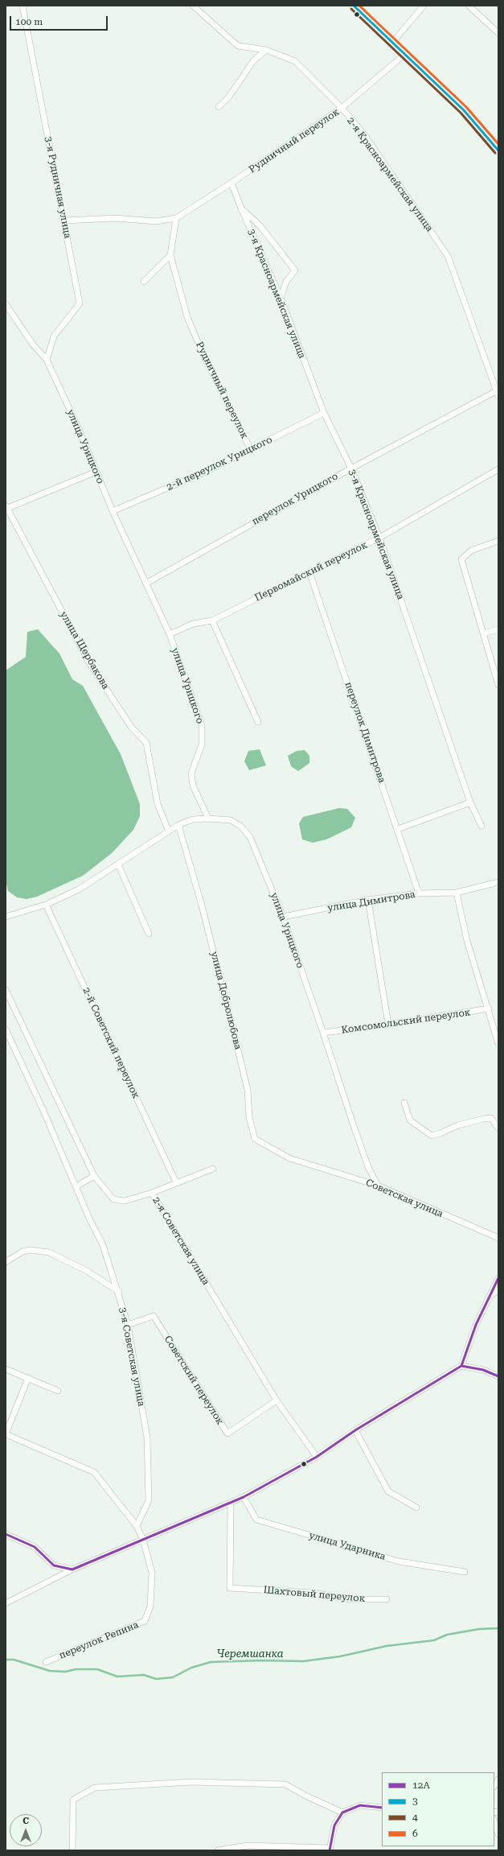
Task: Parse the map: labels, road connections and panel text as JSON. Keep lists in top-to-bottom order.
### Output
{
  "streets": {
    "street": [
      "Рудничный переулок",
      "2-я Красноармейская улица",
      "3-я Рудничная улица",
      "3-я Красноармейская улица",
      "улица Урицкого",
      "2-й переулок Урицкого",
      "переулок Урицкого",
      "Первомайский переулок",
      "улица Щербакова",
      "переулок Димитрова",
      "улица Димитрова",
      "улица Добролюбова",
      "Комсомольский переулок",
      "2-й Советский переулок",
      "Советская улица",
      "2-я Советская улица",
      "3-я Советская улица",
      "Советский переулок",
      "улица Ударника",
      "Шахтовый переулок",
      "переулок Репина"
    ]
  },
  "crossings": [
    ["Рудничный переулок", "2-я Красноармейская улица"],
    ["Рудничный переулок", "3-я Рудничная улица"],
    ["Рудничный переулок", "3-я Красноармейская улица"],
    ["Рудничный переулок", "2-й переулок Урицкого"],
    ["2-я Красноармейская улица", "переулок Урицкого"],
    ["3-я Рудничная улица", "улица Урицкого"],
    ["3-я Красноармейская улица", "2-й переулок Урицкого"],
    ["3-я Красноармейская улица", "переулок Урицкого"],
    ["3-я Красноармейская улица", "Первомайский переулок"],
    ["улица Урицкого", "2-й переулок Урицкого"],
    ["улица Урицкого", "переулок Урицкого"],
    ["улица Урицкого", "Первомайский переулок"],
    ["улица Урицкого", "улица Димитрова"],
    ["улица Урицкого", "Комсомольский переулок"],
    ["улица Урицкого", "Советская улица"],
    ["Первомайский переулок", "переулок Димитрова"],
    ["переулок Димитрова", "улица Димитрова"],
    ["улица Добролюбова", "Советская улица"],
    ["2-я Советская улица", "Советский переулок"],
    ["3-я Советская улица", "Советский переулок"],
    ["3-я Советская улица", "переулок Репина"]
  ],
  "water": ["Черемшанка"],
  "lines": [
    "transit line 3",
    "transit line 6",
    "transit line 4",
    "transit line 12А"
  ],
  "legend": [
    "12А",
    "3",
    "4",
    "6"
  ],
  "scale_bar": "100 m",
  "north": "top"
}
